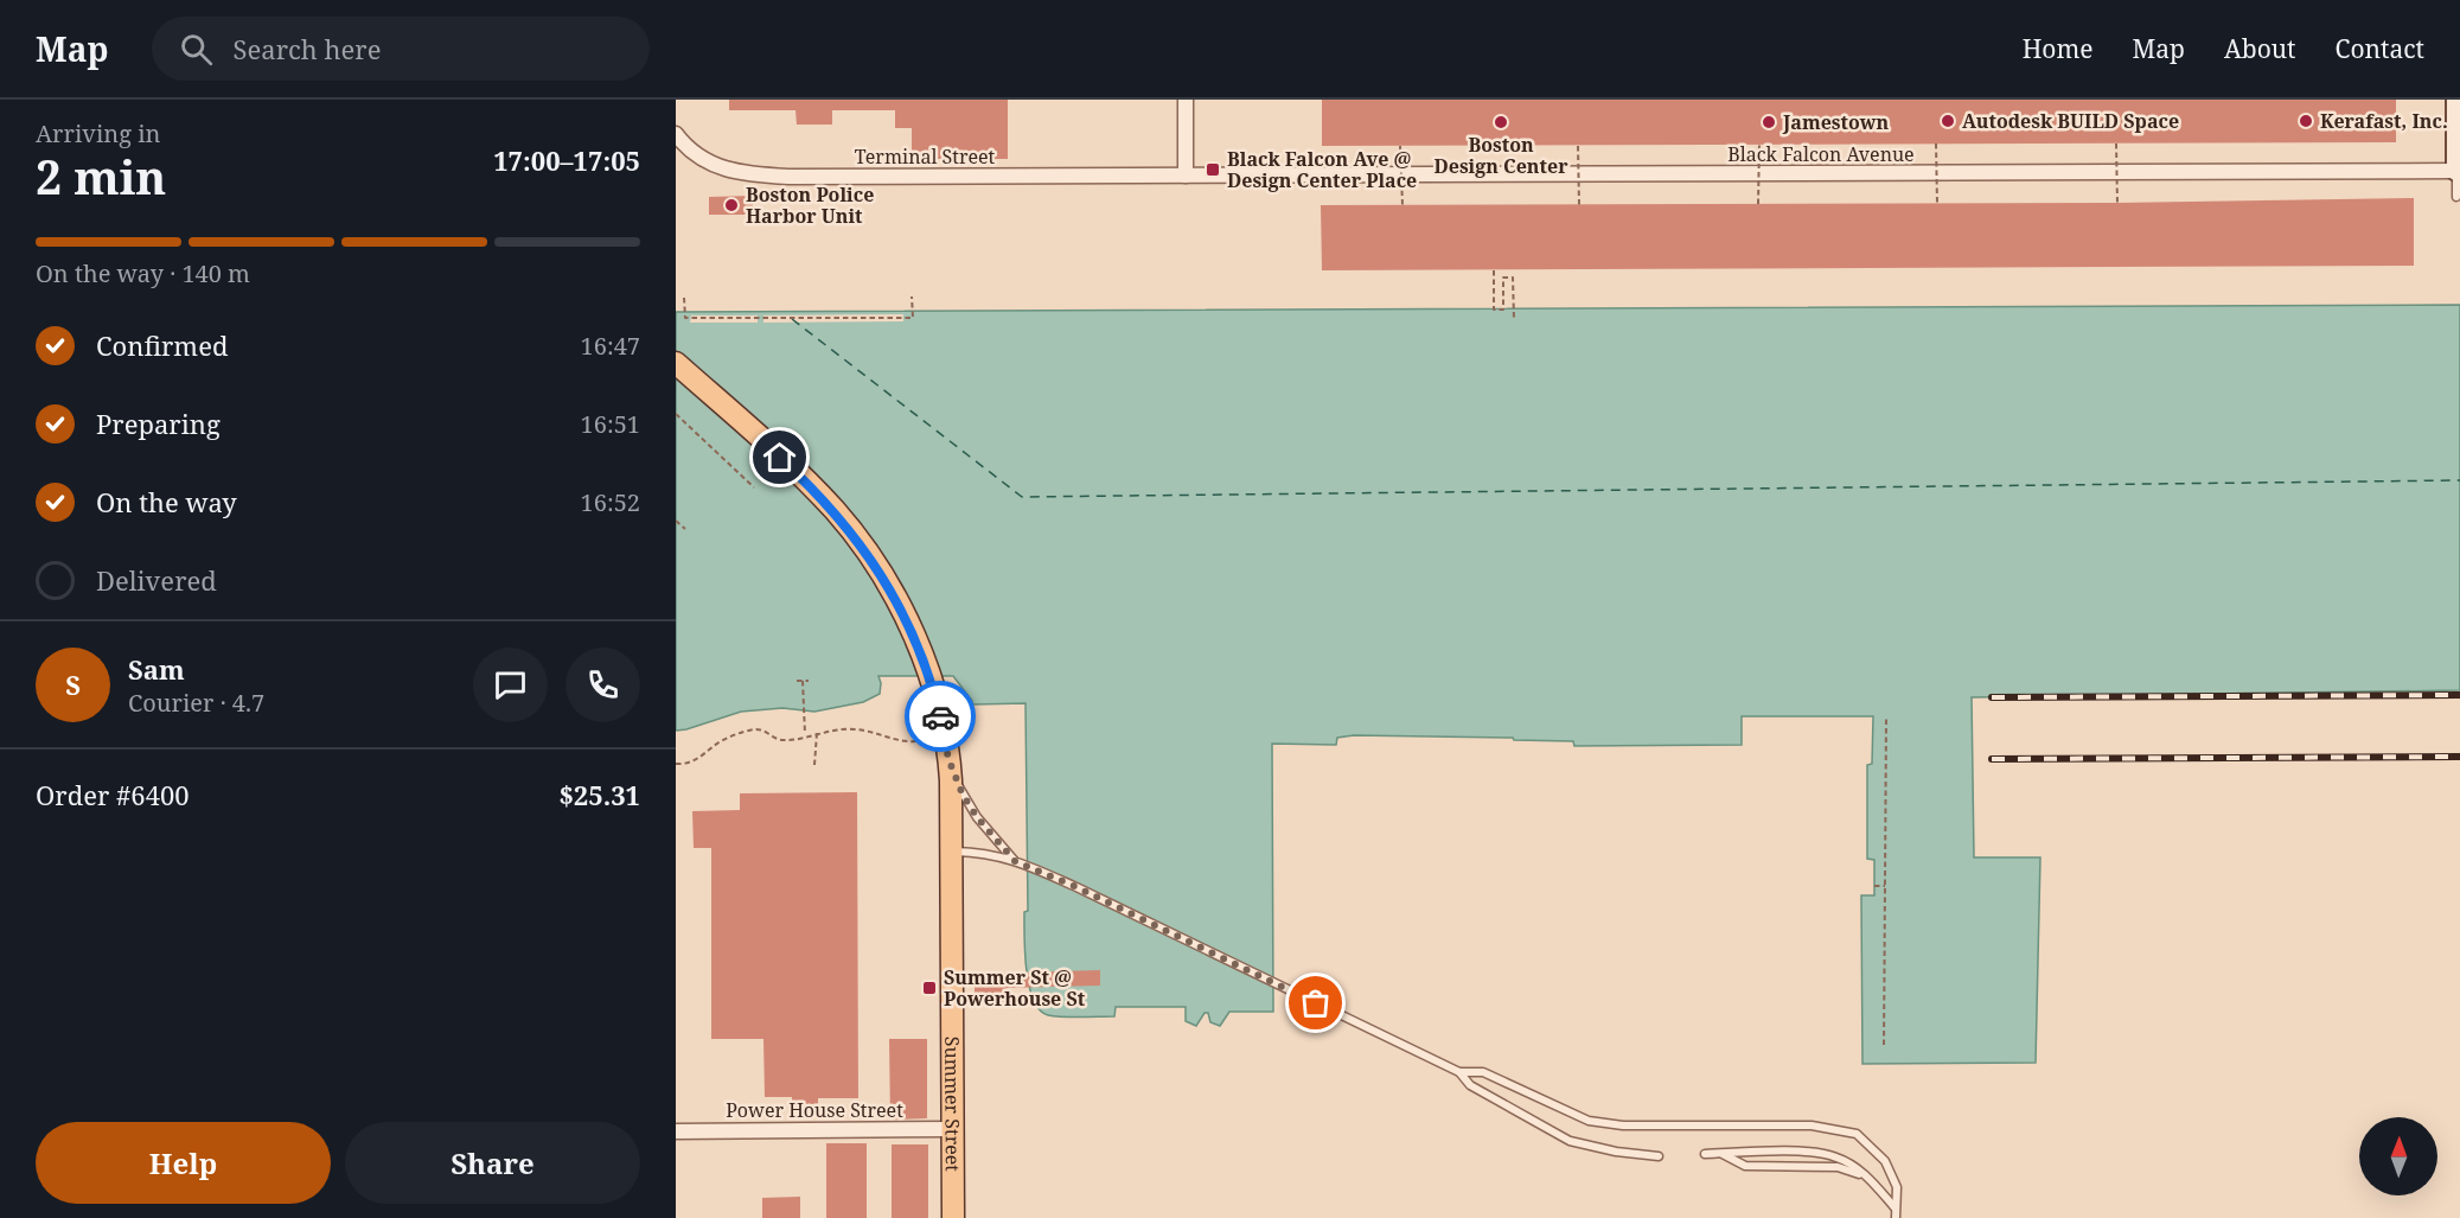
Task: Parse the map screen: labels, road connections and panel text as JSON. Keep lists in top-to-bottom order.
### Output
{
  "streets": {
    "main road": ["Summer Street"],
    "street": ["Black Falcon Avenue", "Terminal Street", "Power House Street"]
  },
  "crossings": [
    ["Black Falcon Avenue", "Terminal Street"],
    ["Summer Street", "Power House Street"]
  ],
  "places": {
    "other": [
      "Autodesk BUILD Space",
      "Kerafast, Inc.",
      "Boston Design Center",
      "Jamestown",
      "Boston Police Harbor Unit"
    ],
    "transit": ["Black Falcon Ave @ Design Center Place", "Summer St @ Powerhouse St"]
  },
  "north": "top",
  "page": {
    "header": "Map",
    "search": "Search here",
    "nav": [
      "Home",
      "Map",
      "About",
      "Contact"
    ],
    "heading": ["2 min", "Arriving in", "17:00–17:05"],
    "panel": [
      "Sam",
      "Courier · 4.7",
      "Order #6400",
      "$25.31"
    ],
    "bar": "On the way · 140 m",
    "list": [
      ["Confirmed", "16:47"],
      ["Preparing", "16:51"],
      ["On the way", "16:52"],
      "Delivered"
    ],
    "round": "S",
    "buttons": ["Help", "Share"]
  }
}
